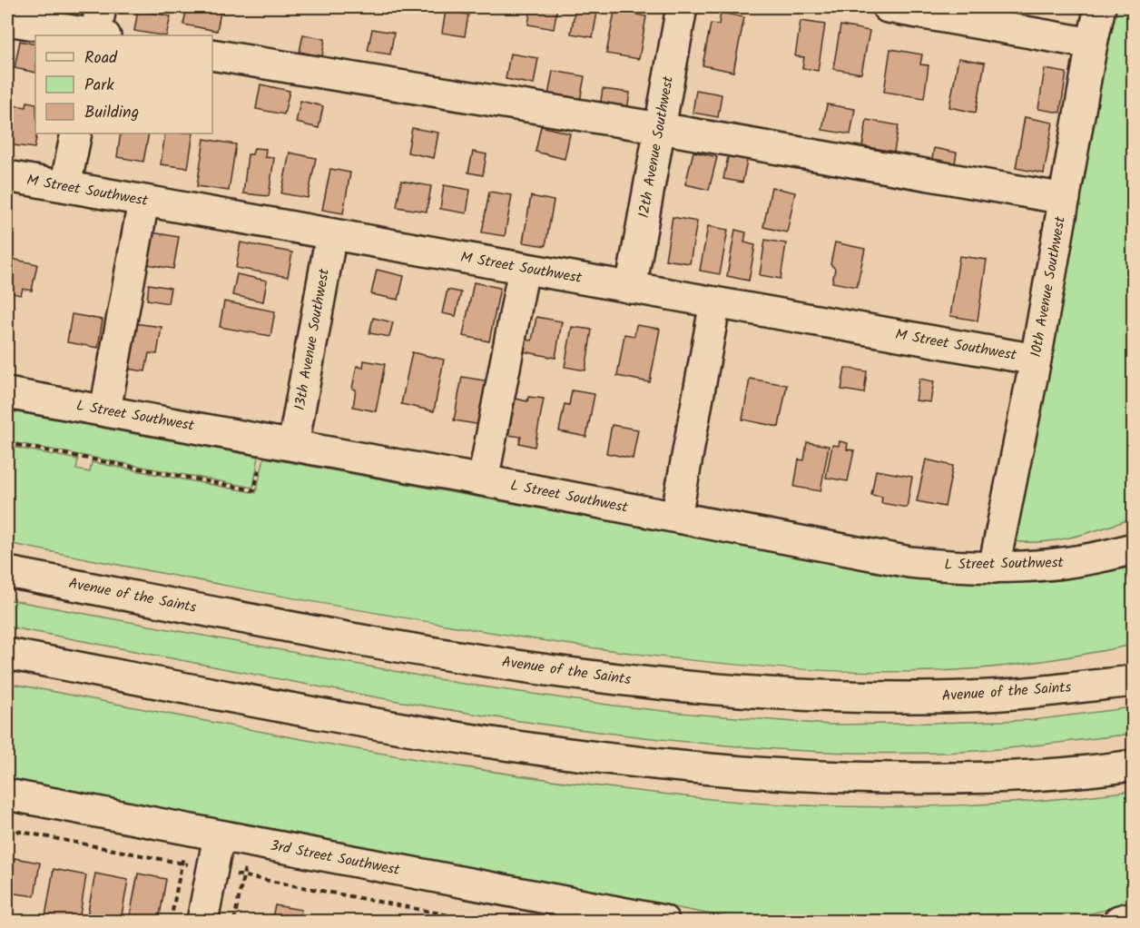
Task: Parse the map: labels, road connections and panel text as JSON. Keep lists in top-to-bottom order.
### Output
{
  "streets": {
    "main road": [
      "12th Avenue Southwest",
      "M Street Southwest",
      "10th Avenue Southwest",
      "13th Avenue Southwest",
      "L Street Southwest",
      "Avenue of the Saints",
      "3rd Street Southwest"
    ]
  },
  "crossings": [
    ["12th Avenue Southwest", "M Street Southwest"],
    ["M Street Southwest", "10th Avenue Southwest"],
    ["M Street Southwest", "13th Avenue Southwest"],
    ["10th Avenue Southwest", "L Street Southwest"],
    ["13th Avenue Southwest", "L Street Southwest"]
  ],
  "legend": ["Road", "Park", "Building"]
}
